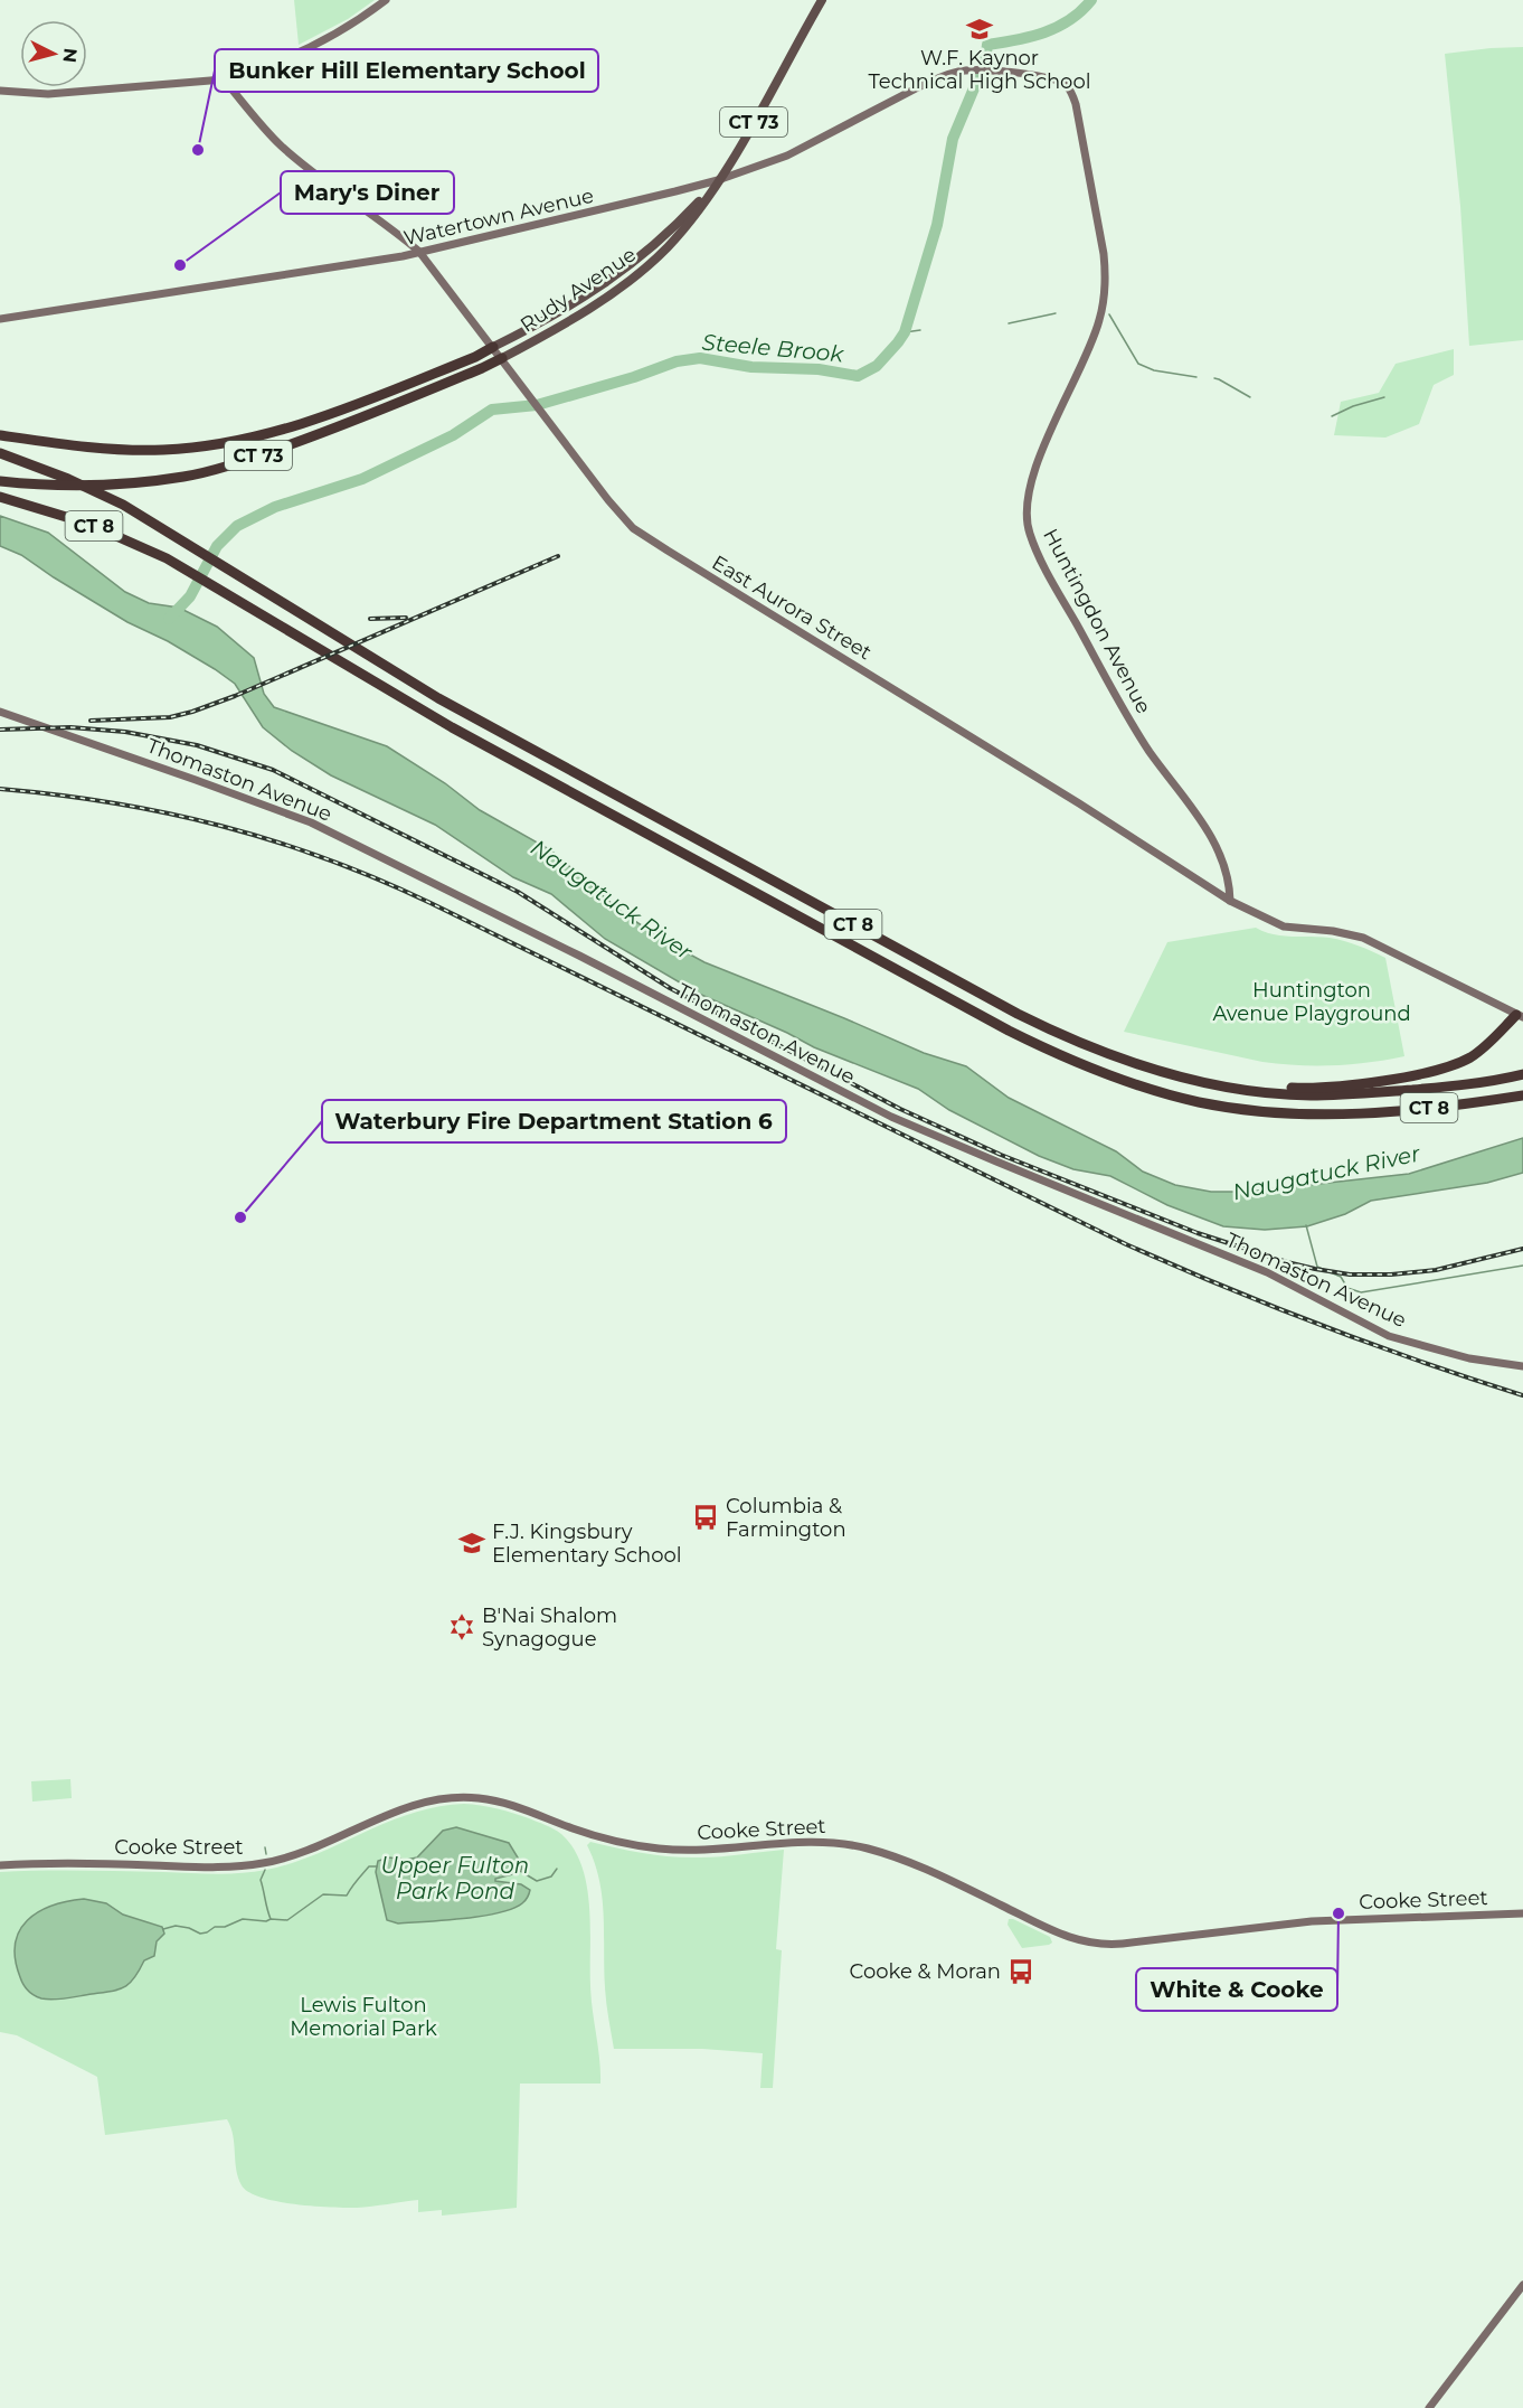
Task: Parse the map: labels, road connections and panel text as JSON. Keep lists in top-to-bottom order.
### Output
{
  "streets": {
    "highway": ["CT 73", "CT 8"],
    "main road": [
      "Watertown Avenue",
      "Rudy Avenue",
      "East Aurora Street",
      "Huntingdon Avenue",
      "Thomaston Avenue",
      "Cooke Street"
    ]
  },
  "crossings": [
    ["CT 73", "Watertown Avenue"],
    ["CT 73", "Rudy Avenue"],
    ["CT 73", "East Aurora Street"],
    ["CT 73", "Huntingdon Avenue"],
    ["Watertown Avenue", "Rudy Avenue"],
    ["Watertown Avenue", "East Aurora Street"],
    ["Watertown Avenue", "Huntingdon Avenue"],
    ["Rudy Avenue", "East Aurora Street"],
    ["Rudy Avenue", "Huntingdon Avenue"],
    ["East Aurora Street", "Huntingdon Avenue"]
  ],
  "water": ["Steele Brook", "Naugatuck River", "Upper Fulton Park Pond"],
  "parks": ["Huntington Avenue Playground", "Lewis Fulton Memorial Park"],
  "places": {
    "school or university": ["W.F. Kaynor Technical High School", "F.J. Kingsbury Elementary School"],
    "other": [
      "Bunker Hill Elementary School",
      "Mary's Diner",
      "Waterbury Fire Department Station 6",
      "White & Cooke"
    ],
    "bus stop": ["Columbia & Farmington", "Cooke & Moran"],
    "synagogue": ["B'Nai Shalom Synagogue"]
  },
  "north": "right"
}
